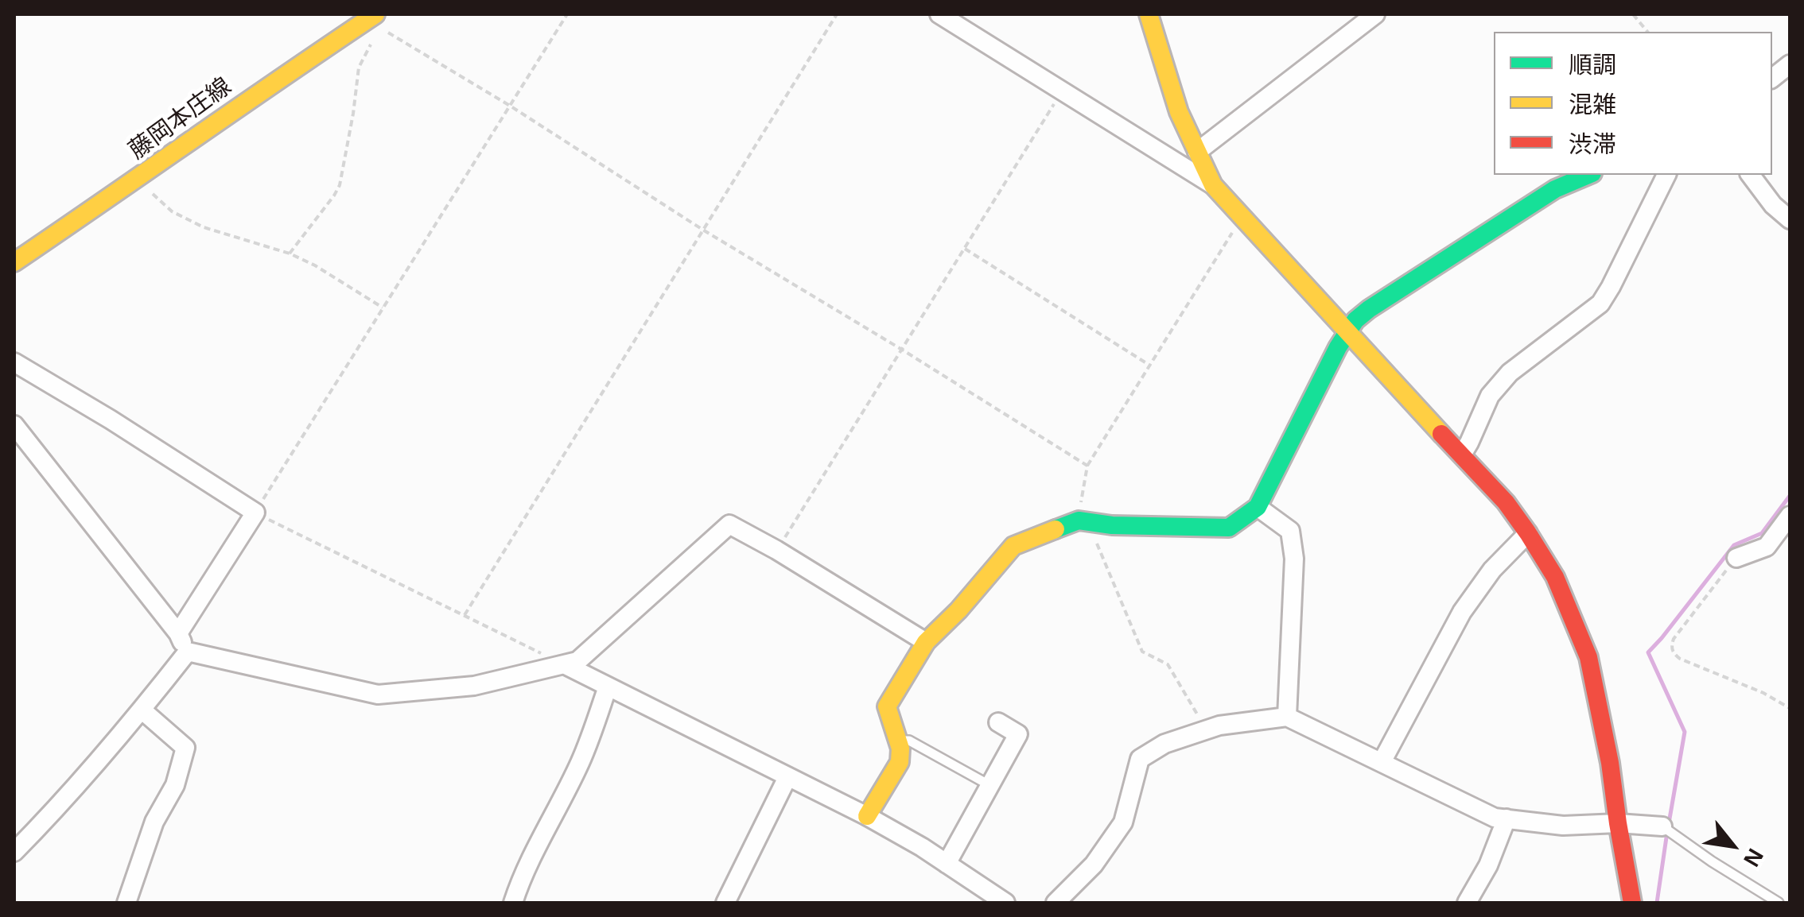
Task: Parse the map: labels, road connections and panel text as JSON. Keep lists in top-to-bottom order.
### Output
{
  "streets": {
    "street": ["藤岡本庄線"]
  },
  "legend": ["順調", "混雑", "渋滞"],
  "north": "bottom right"
}
